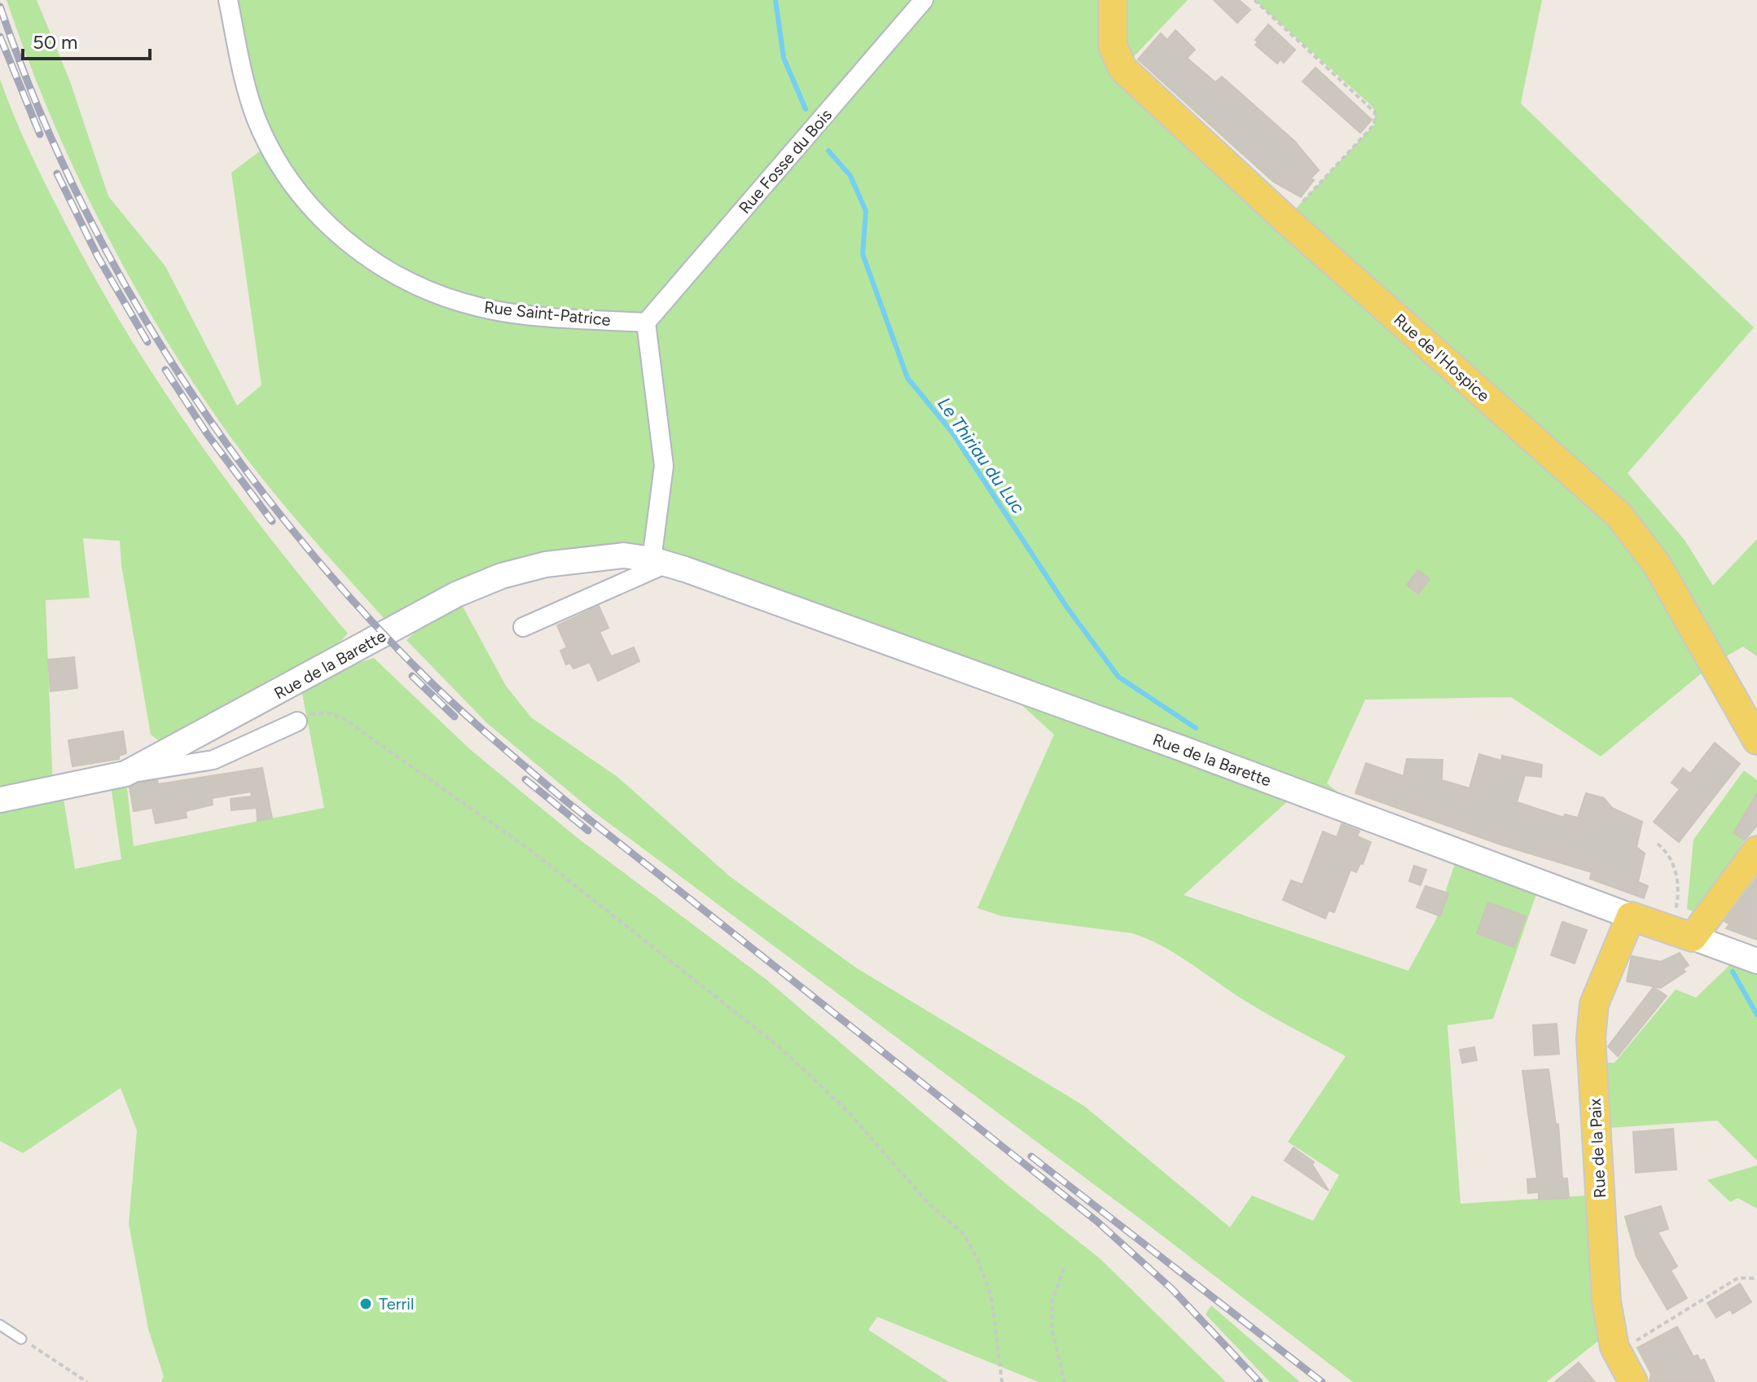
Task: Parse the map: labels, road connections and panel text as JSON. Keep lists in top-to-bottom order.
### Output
{
  "streets": {
    "main road": ["Rue de l'Hospice", "Rue de la Barette", "Rue de la Paix"],
    "street": ["Rue Fosse du Bois", "Rue Saint-Patrice"]
  },
  "crossings": [
    ["Rue Fosse du Bois", "Rue Saint-Patrice"],
    ["Rue de la Barette", "Rue de la Paix"]
  ],
  "water": ["Le Thiriau du Luc"],
  "places": ["Terril"],
  "scale_bar": "50 m"
}
